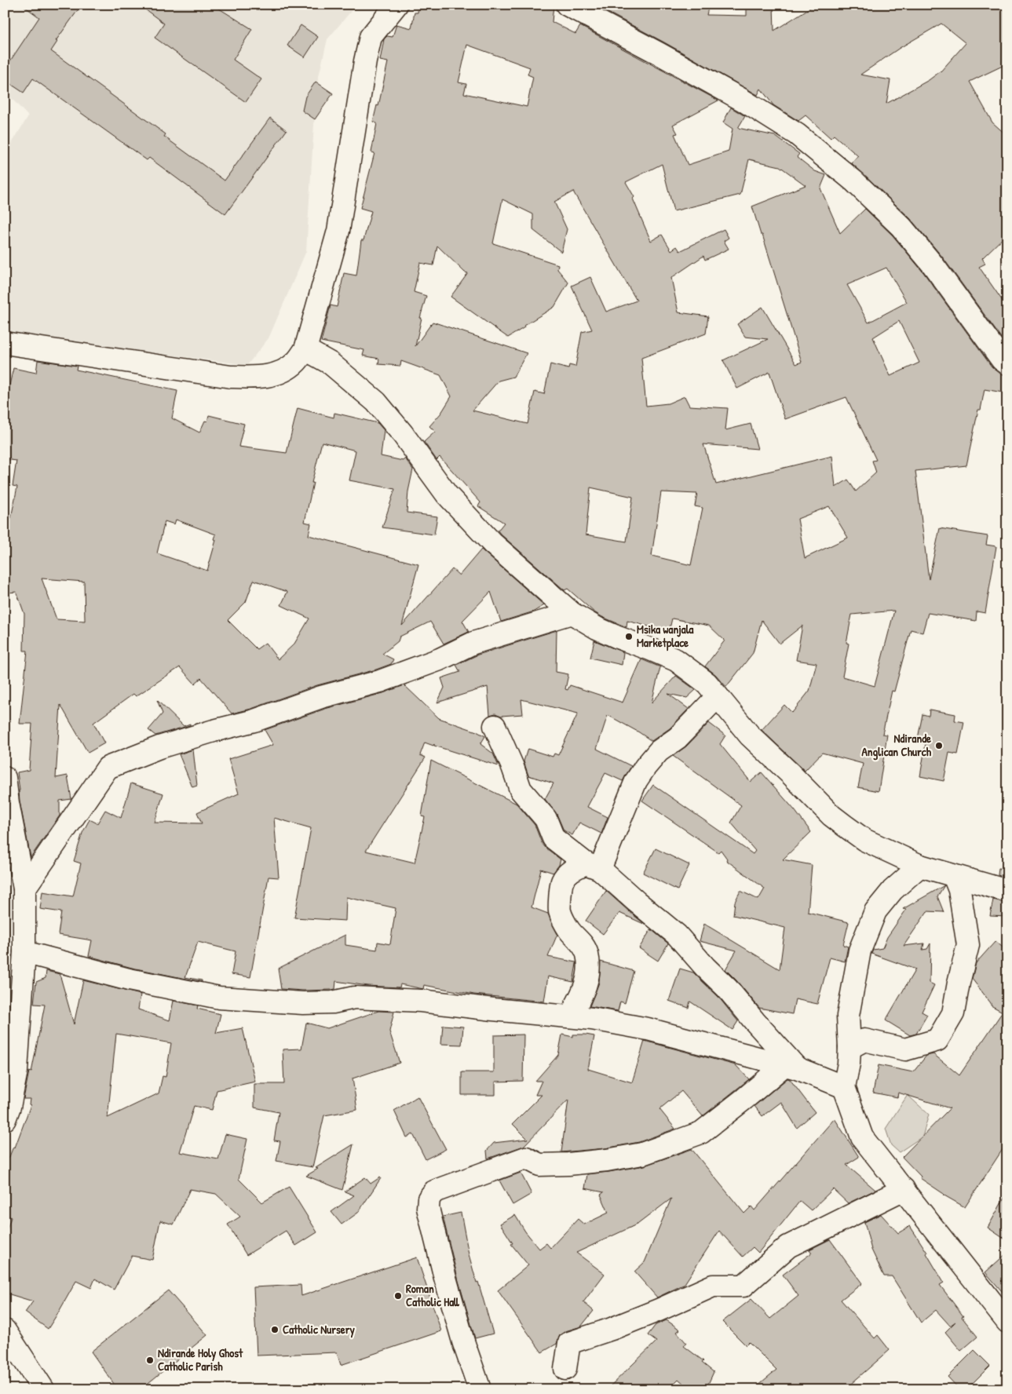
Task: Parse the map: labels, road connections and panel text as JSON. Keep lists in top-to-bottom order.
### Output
{
  "places": [
    "Msika wanjala Marketplace",
    "Ndirande Anglican Church",
    "Roman Catholic Hall",
    "Catholic Nursery",
    "Ndirande Holy Ghost Catholic Parish"
  ]
}
